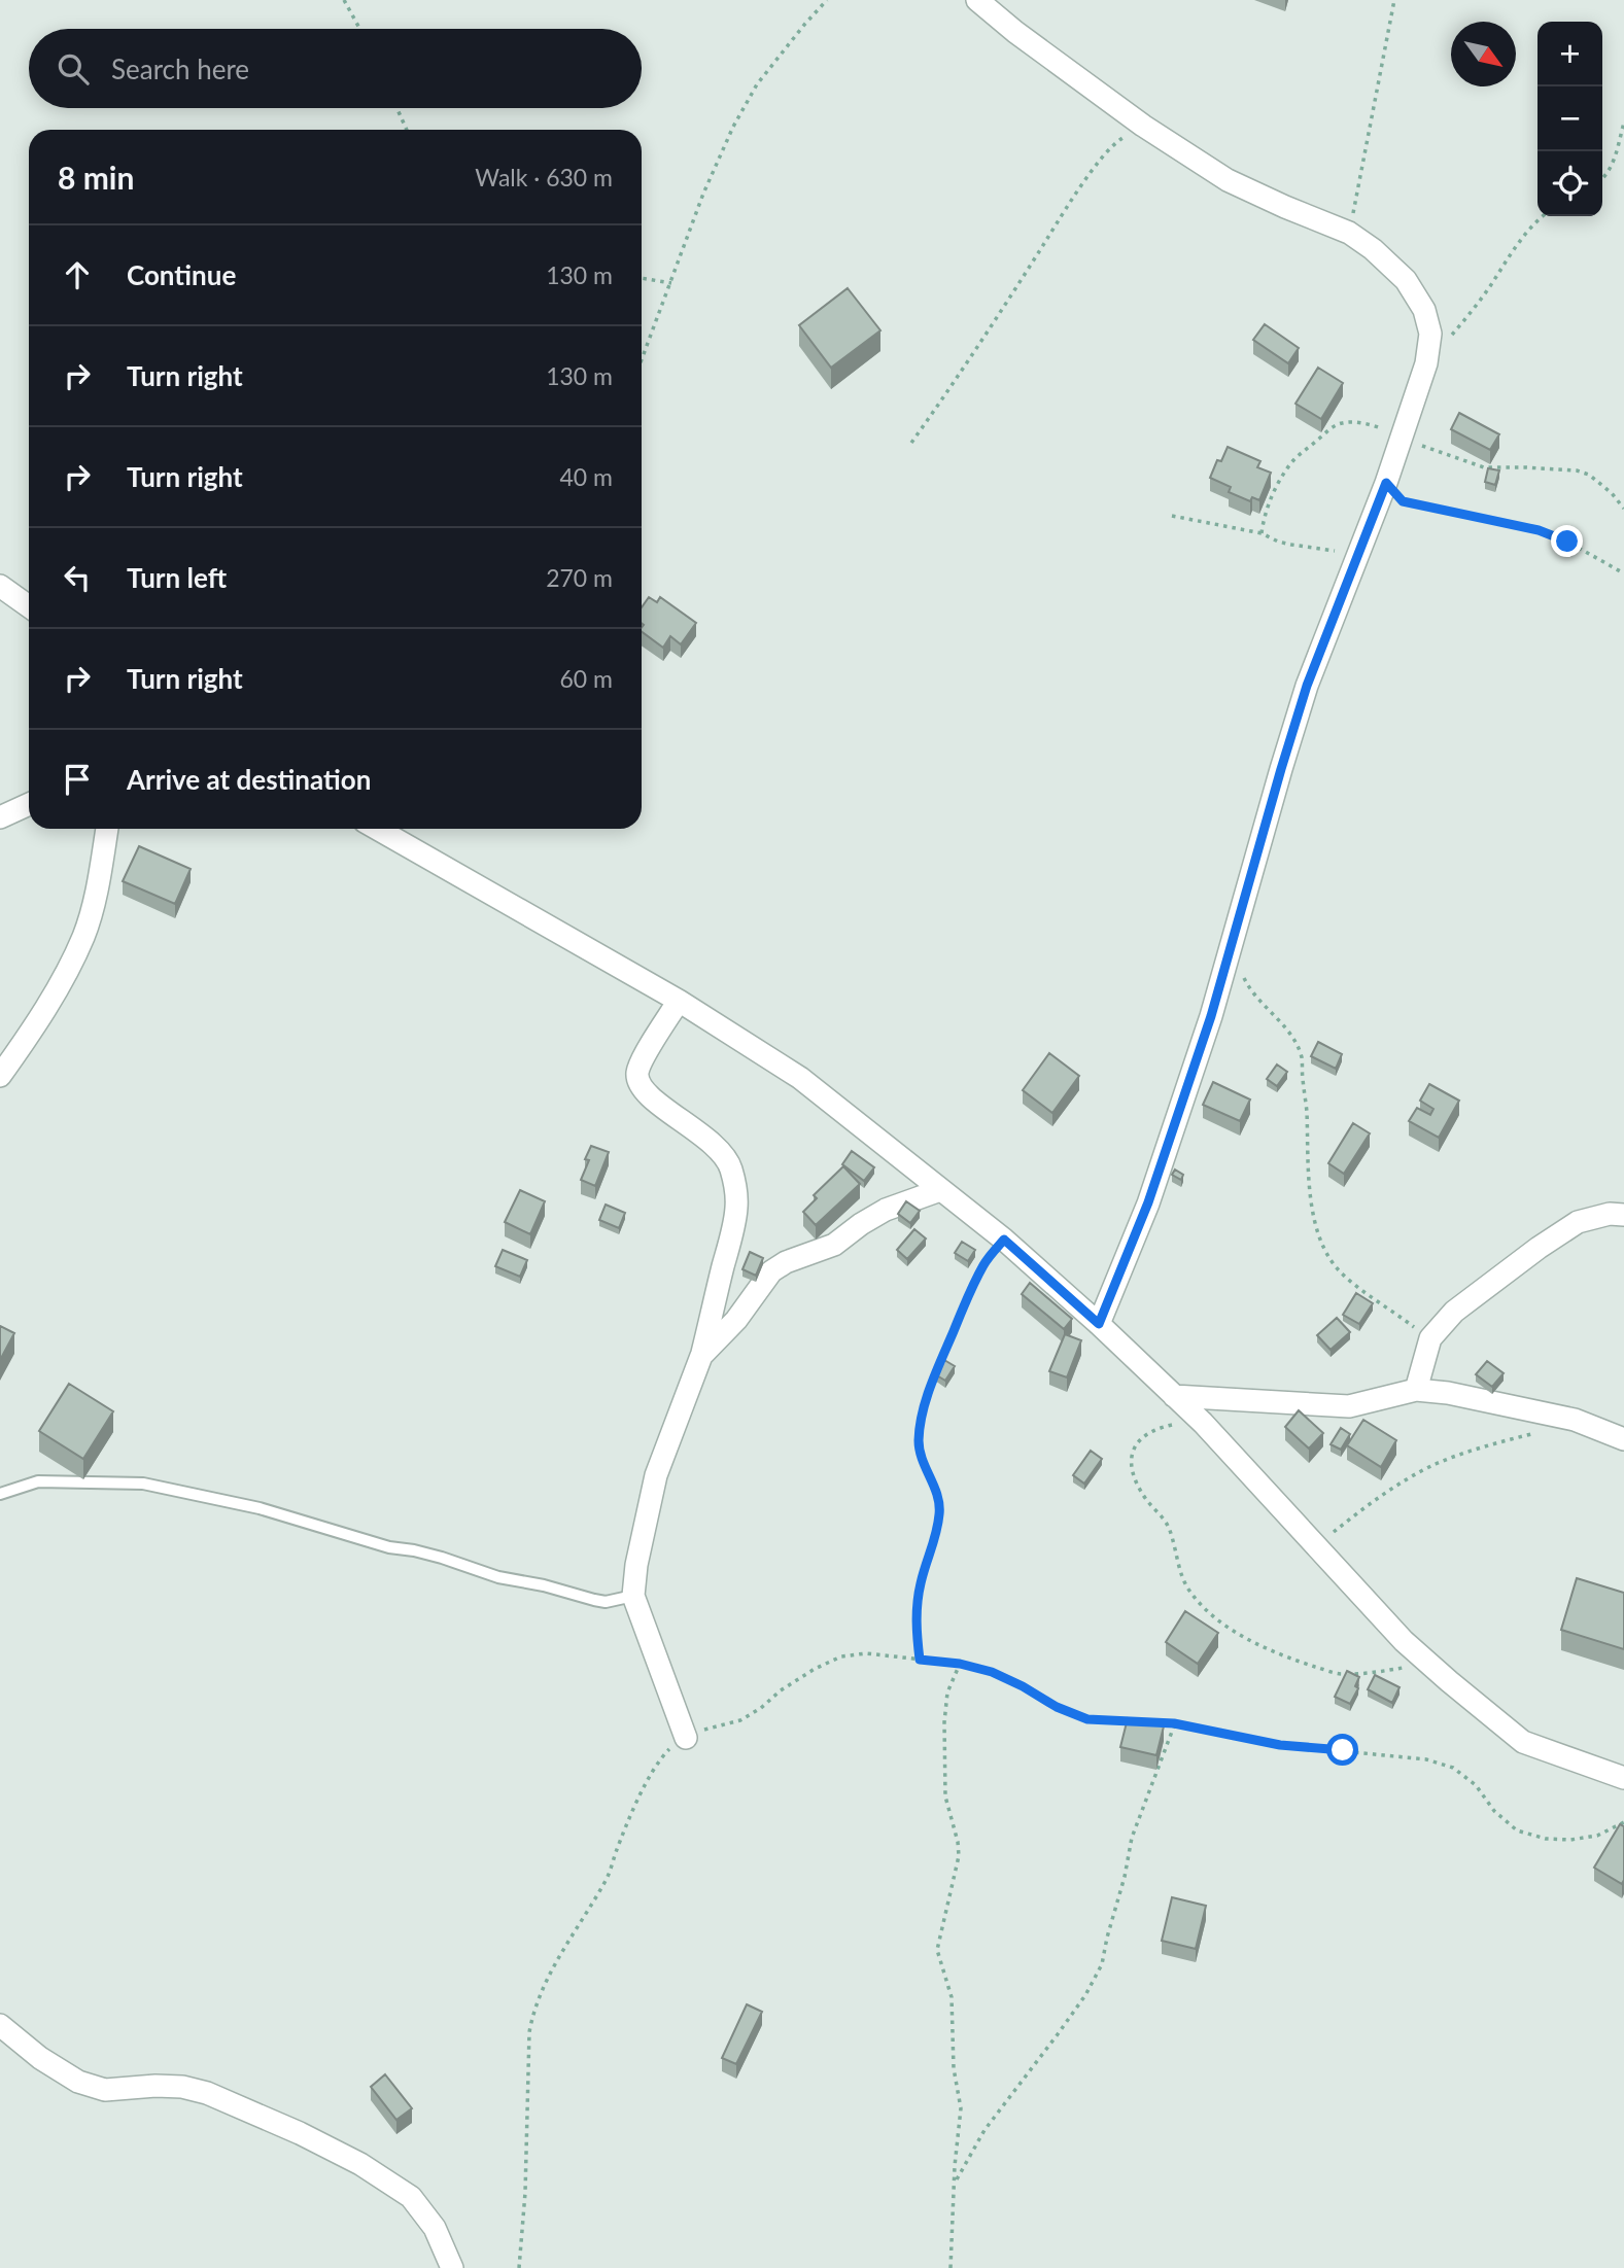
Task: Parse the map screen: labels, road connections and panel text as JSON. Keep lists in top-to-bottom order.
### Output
{
  "north": "bottom right",
  "page": {
    "map_buttons": ["+", "−"],
    "search": "Search here",
    "heading": ["8 min", "Walk · 630 m"],
    "list": [
      ["Continue", "130 m"],
      ["Turn right", "130 m"],
      ["Turn right", "40 m"],
      ["Turn left", "270 m"],
      ["Turn right", "60 m"],
      "Arrive at destination"
    ]
  }
}
